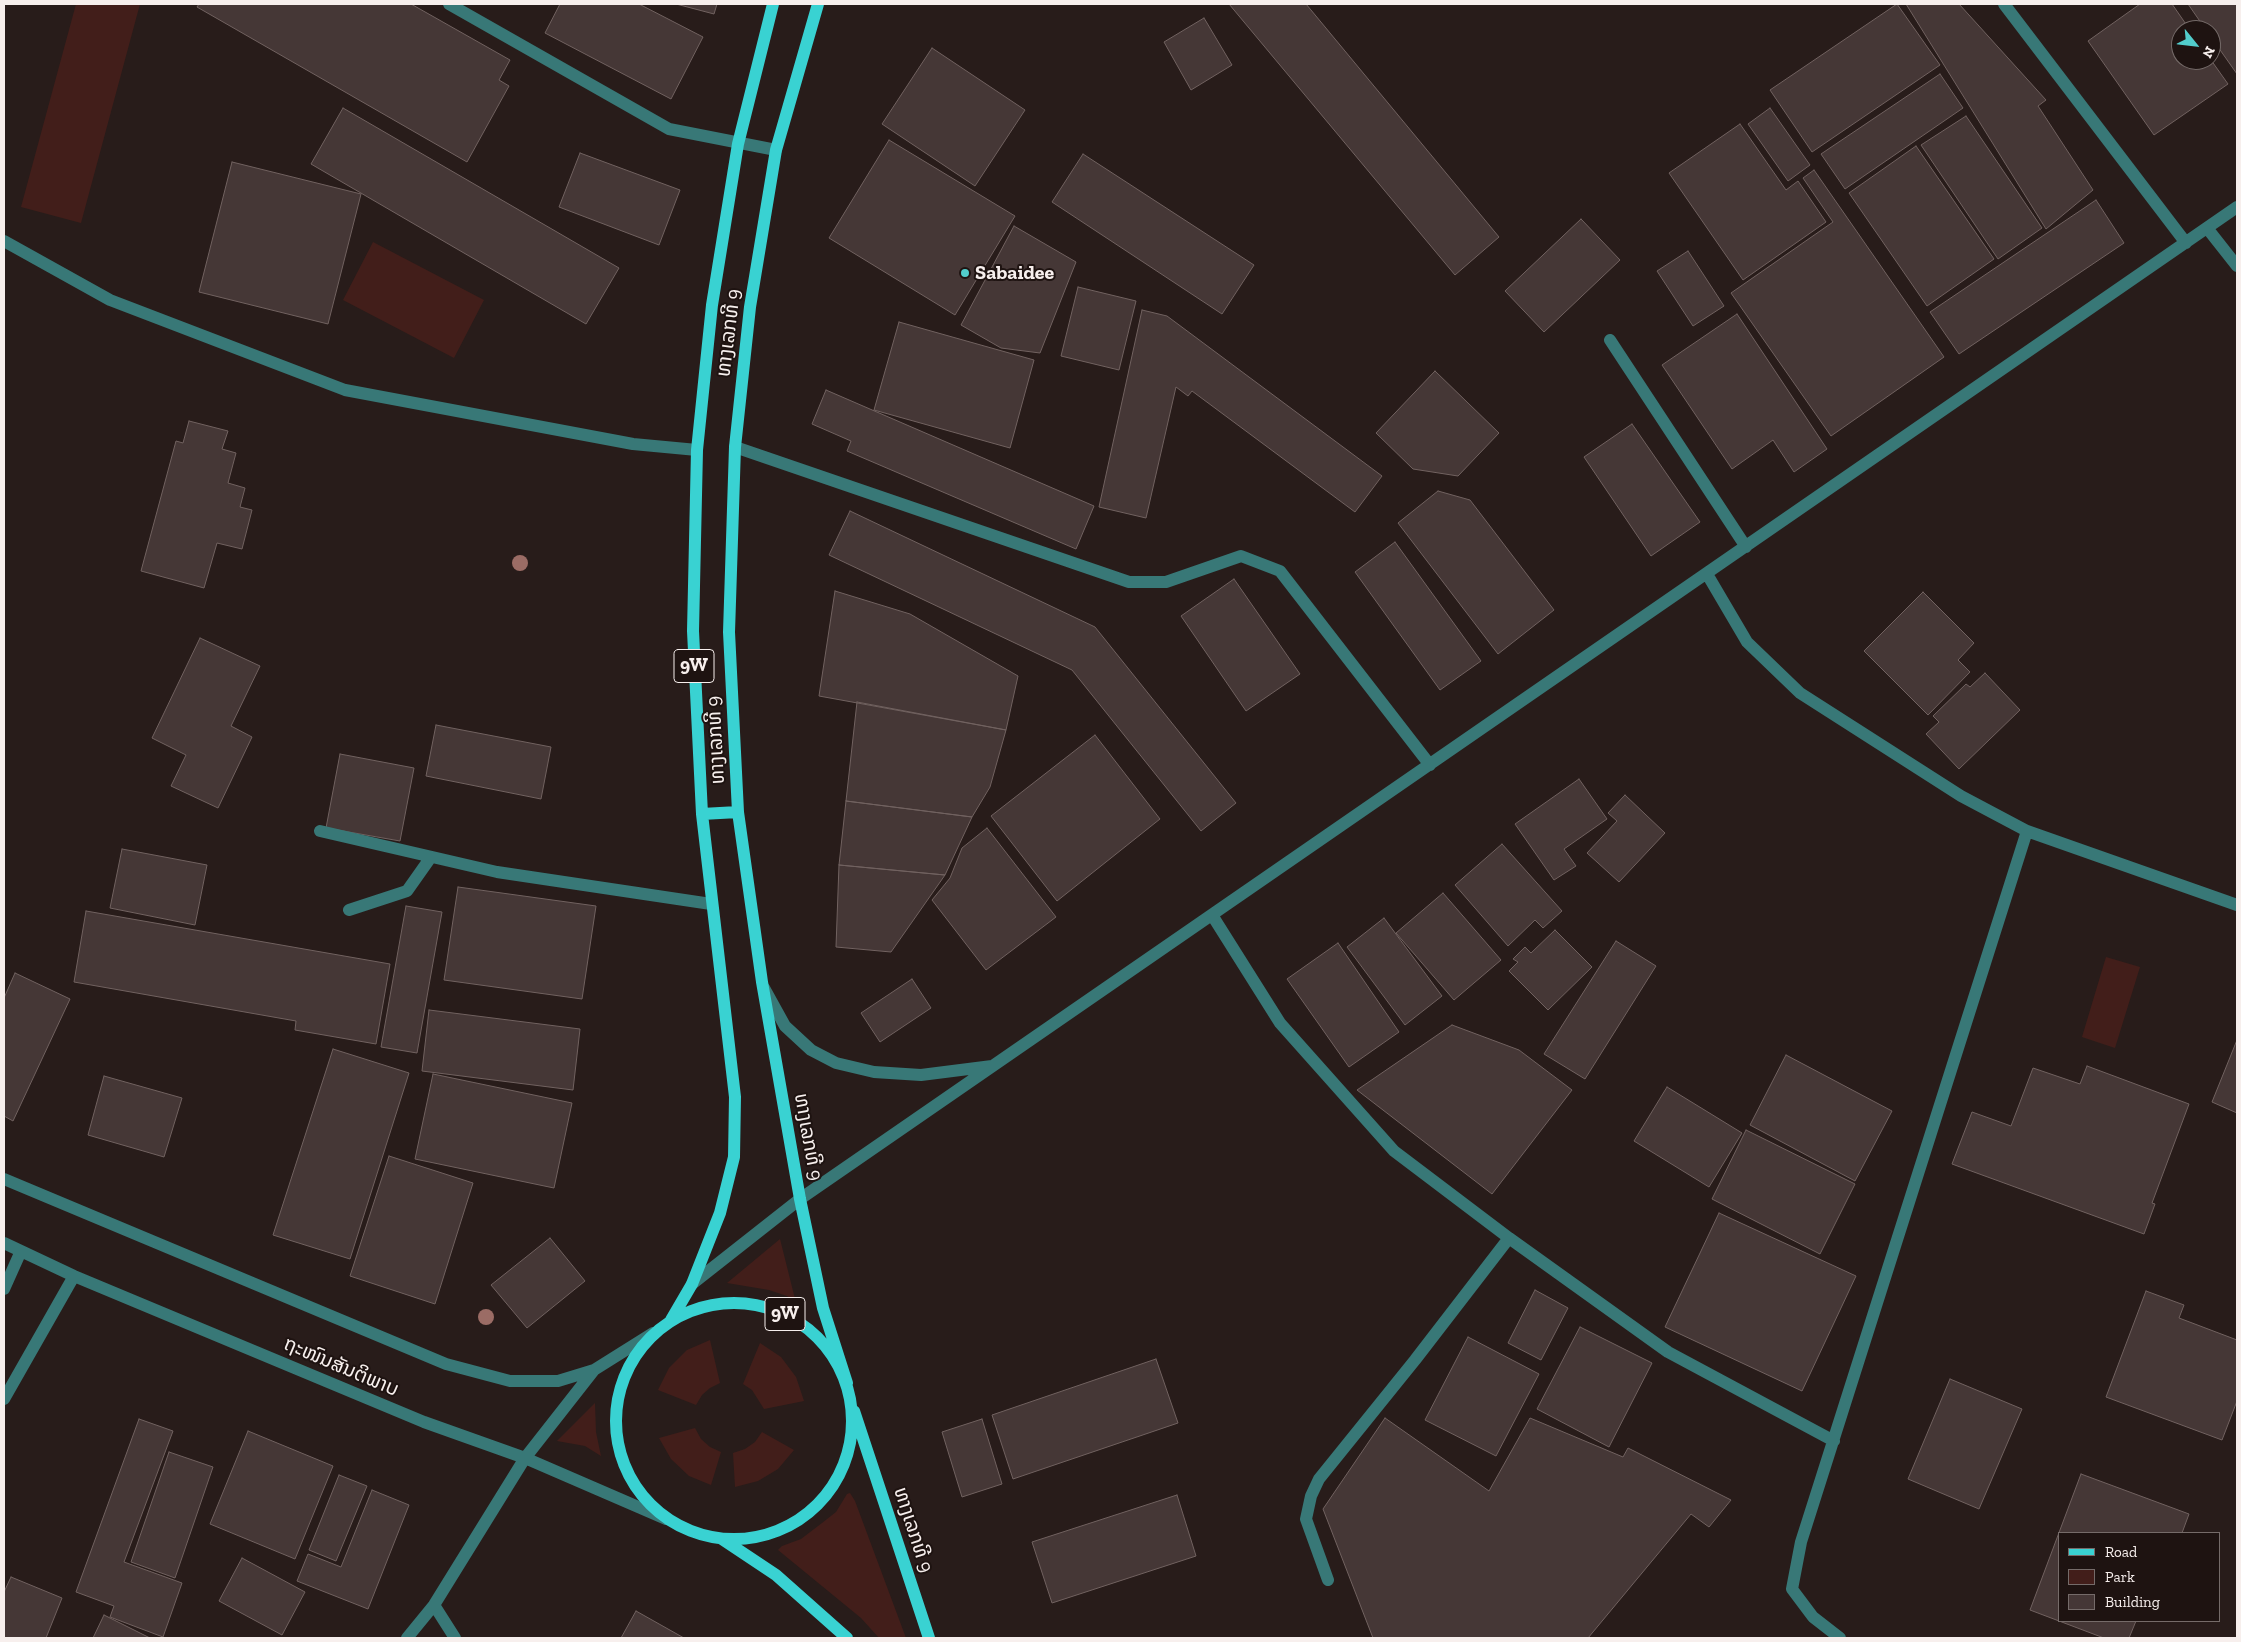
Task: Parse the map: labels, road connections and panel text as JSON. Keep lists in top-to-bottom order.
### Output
{
  "streets": {
    "main road": ["ທາງເລກທີ 9", "9W"],
    "street": ["ຖະໜົນສັນຕິພາບ"]
  },
  "crossings": [
    ["ທາງເລກທີ 9", "ຖະໜົນສັນຕິພາບ"]
  ],
  "places": ["Sabaidee"],
  "legend": ["Road", "Park", "Building"],
  "north": "bottom right"
}
